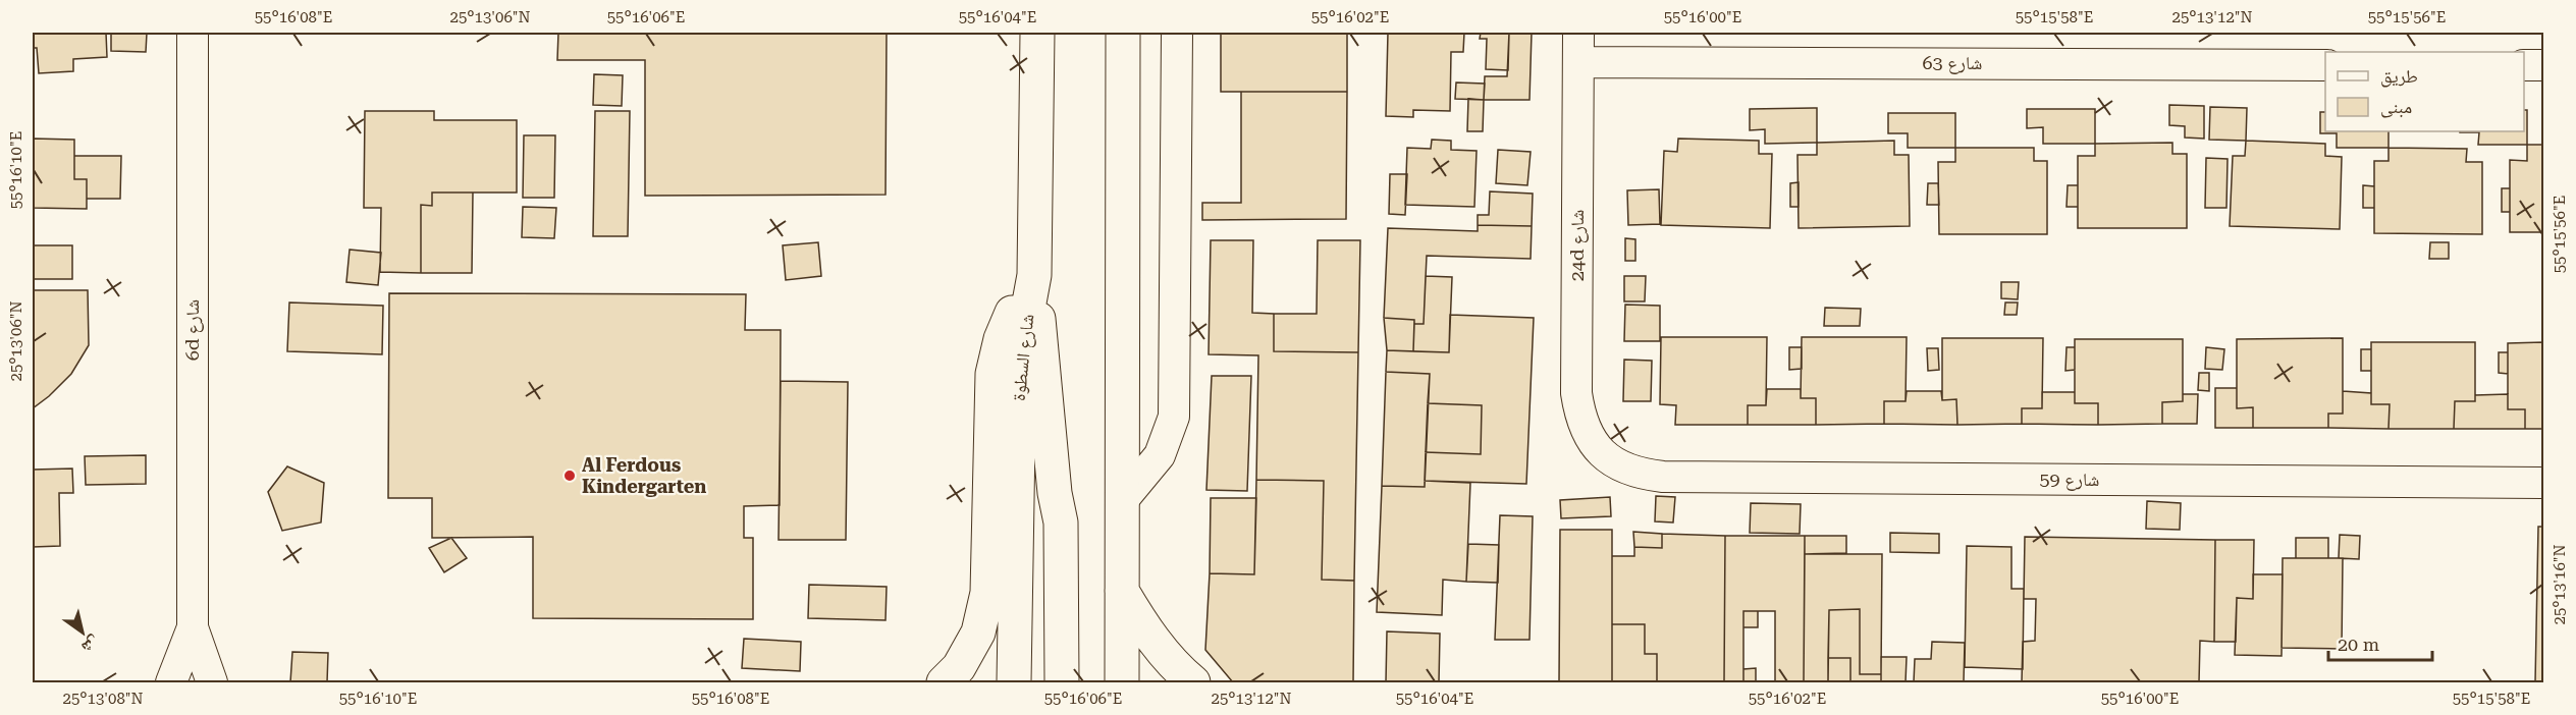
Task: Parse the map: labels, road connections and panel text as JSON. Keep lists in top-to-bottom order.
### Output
{
  "streets": {
    "main road": ["شارع السطوة"],
    "street": [
      "شارع 63",
      "24d شارع",
      "6d شارع",
      "شارع 59"
    ]
  },
  "crossings": [
    ["شارع 63", "24d شارع"],
    ["24d شارع", "شارع 59"]
  ],
  "places": ["Al Ferdous Kindergarten"],
  "legend": ["طريق", "مبنى"],
  "scale_bar": "20 m",
  "north": "bottom right",
  "coordinates": [
    "55°16'08\"E",
    "25°13'06\"N",
    "55°16'06\"E",
    "55°16'04\"E",
    "55°16'02\"E",
    "55°16'00\"E",
    "55°15'58\"E",
    "25°13'12\"N",
    "55°15'56\"E",
    "55°16'10\"E",
    "25°13'16\"N",
    "25°13'08\"N"
  ]
}
